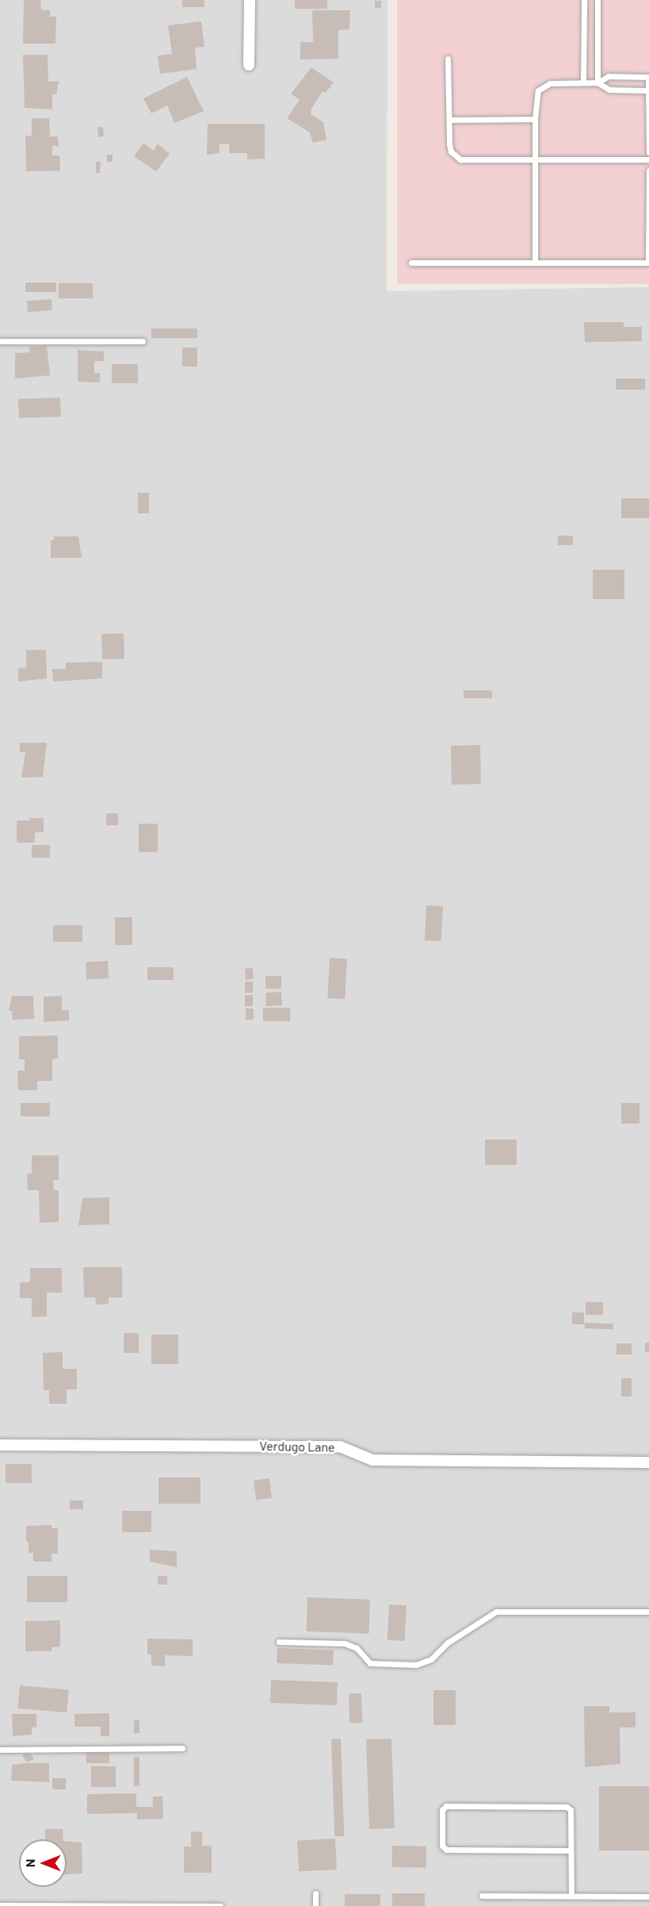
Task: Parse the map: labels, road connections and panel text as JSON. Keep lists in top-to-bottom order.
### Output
{
  "streets": {
    "street": ["Verdugo Lane"]
  },
  "north": "left"
}
